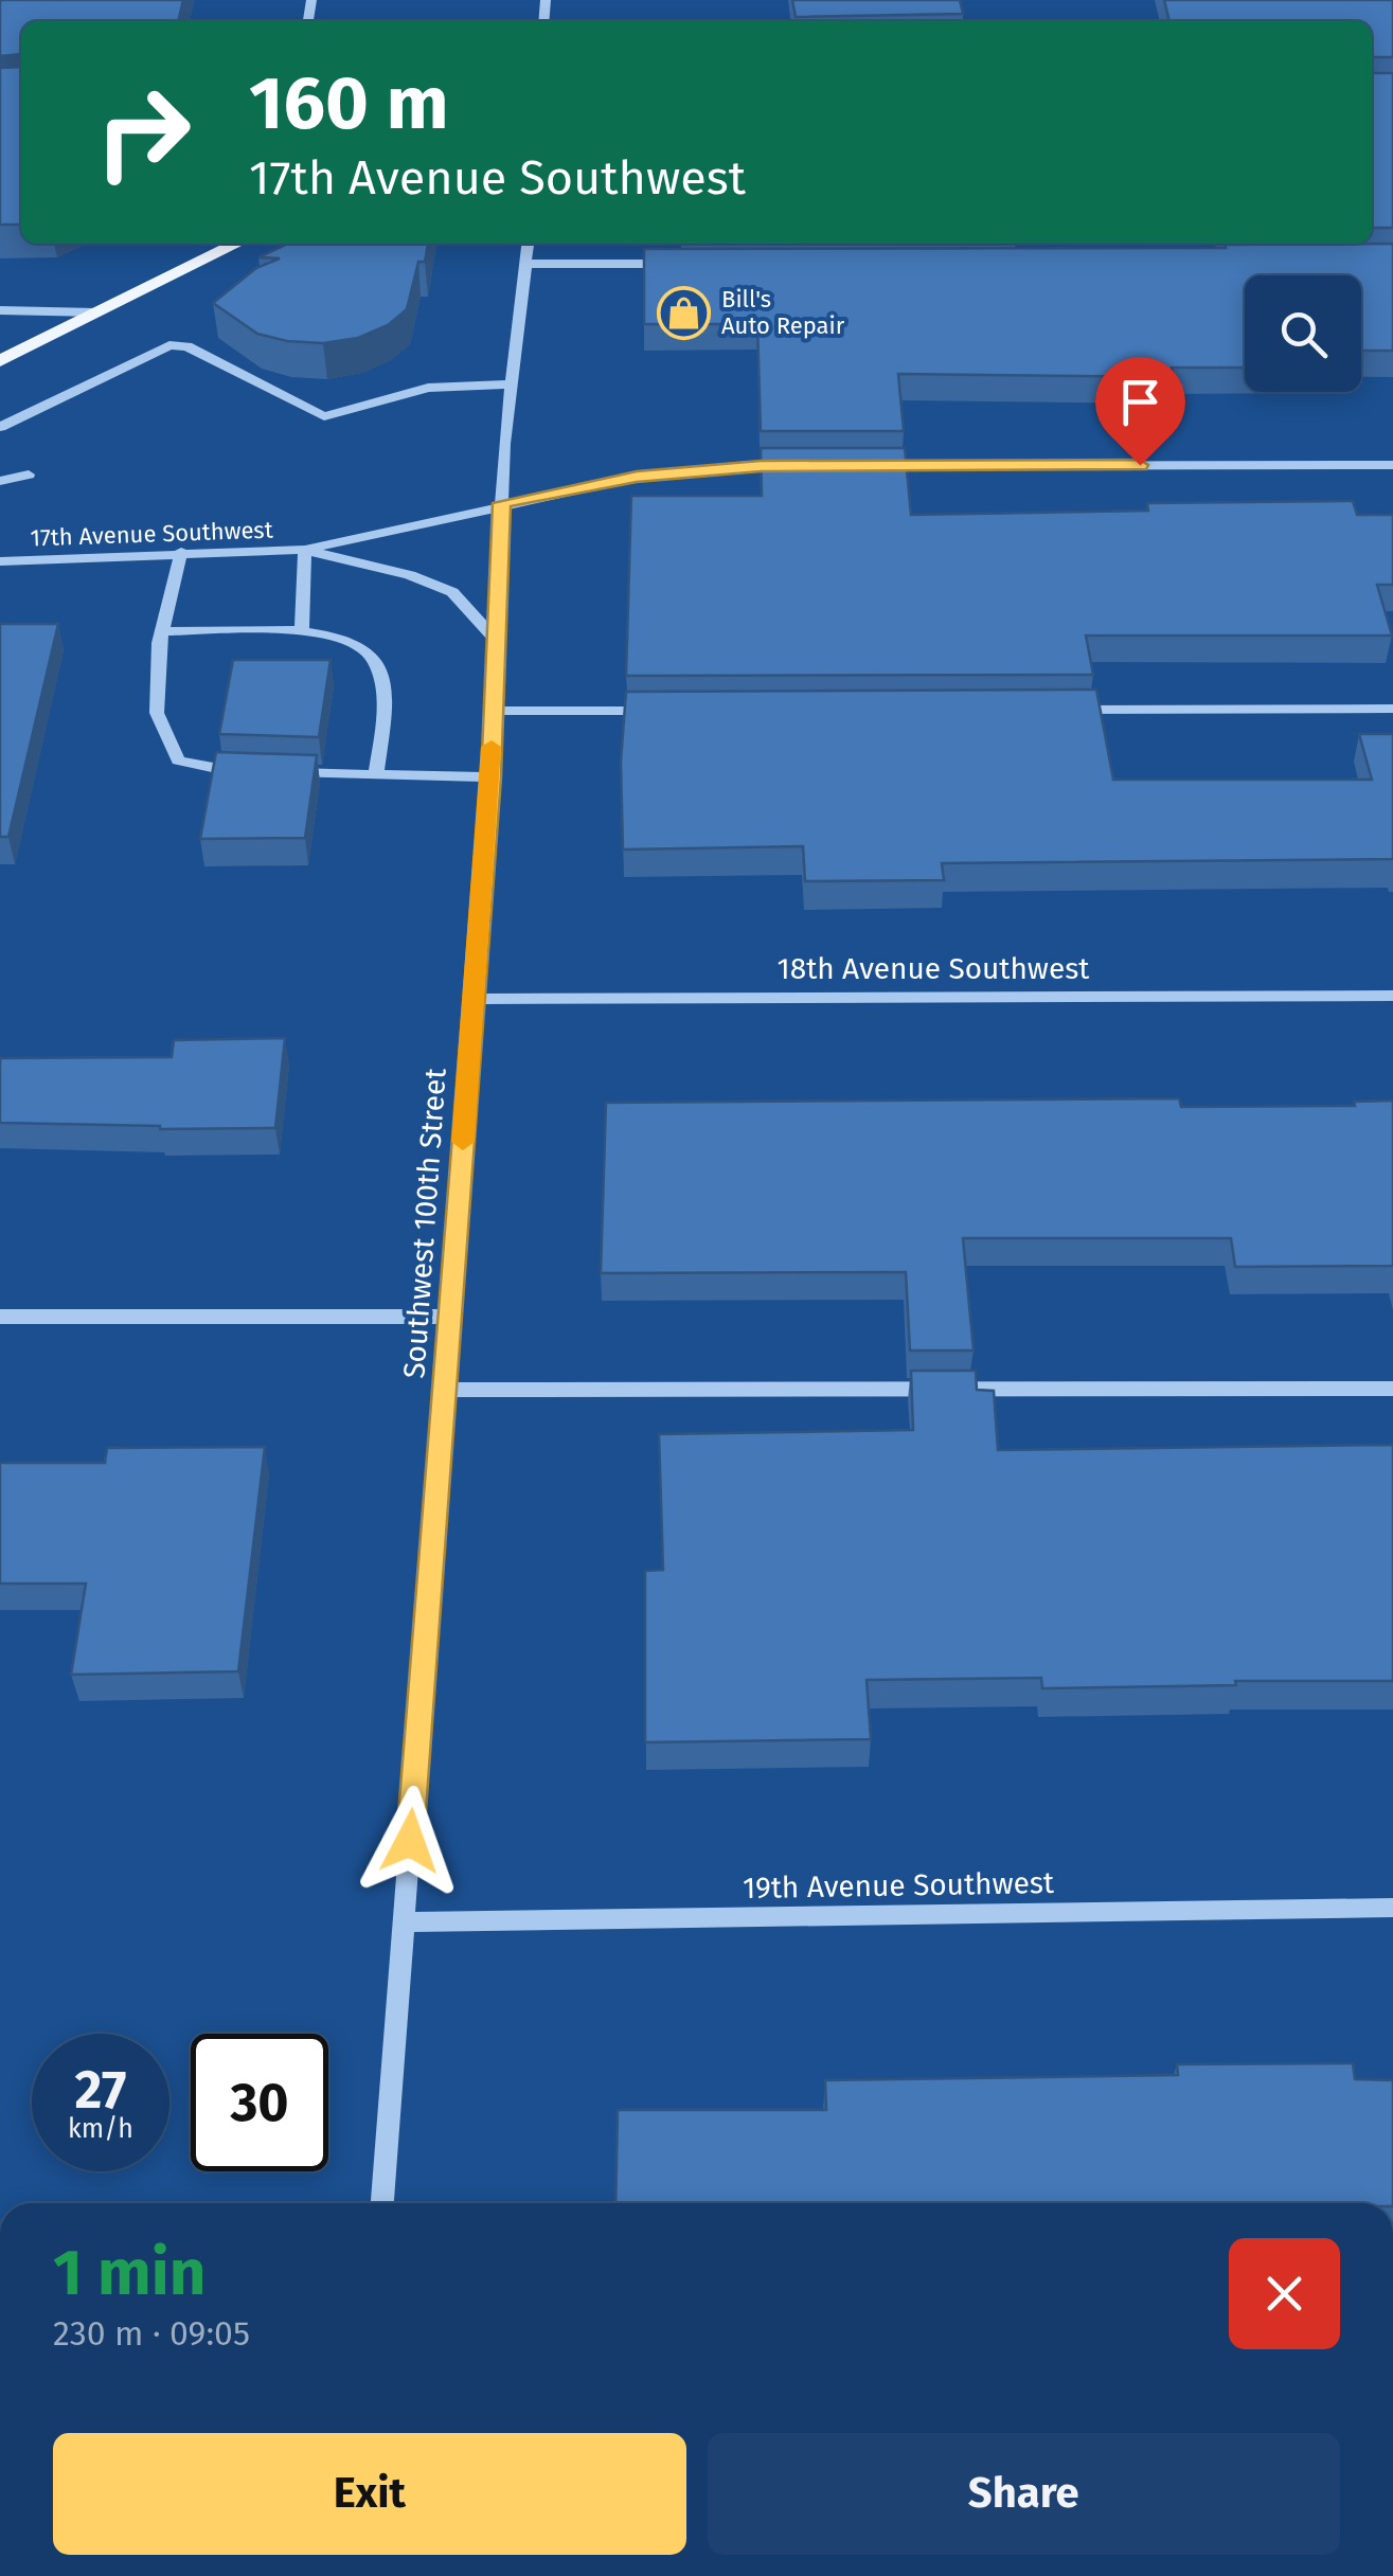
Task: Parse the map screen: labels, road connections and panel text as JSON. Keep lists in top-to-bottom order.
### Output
{
  "streets": {
    "street": [
      "17th Avenue Southwest",
      "18th Avenue Southwest",
      "Southwest 100th Street",
      "19th Avenue Southwest"
    ]
  },
  "crossings": [
    ["17th Avenue Southwest", "Southwest 100th Street"],
    ["18th Avenue Southwest", "Southwest 100th Street"],
    ["Southwest 100th Street", "19th Avenue Southwest"]
  ],
  "places": {
    "shop": ["Bill's Auto Repair"]
  },
  "page": {
    "turn": ["160 m", "17th Avenue Southwest"],
    "speed": "27 km/h",
    "limit": "30",
    "heading": ["1 min", "230 m · 09:05"],
    "buttons": ["Exit", "Share"]
  }
}
